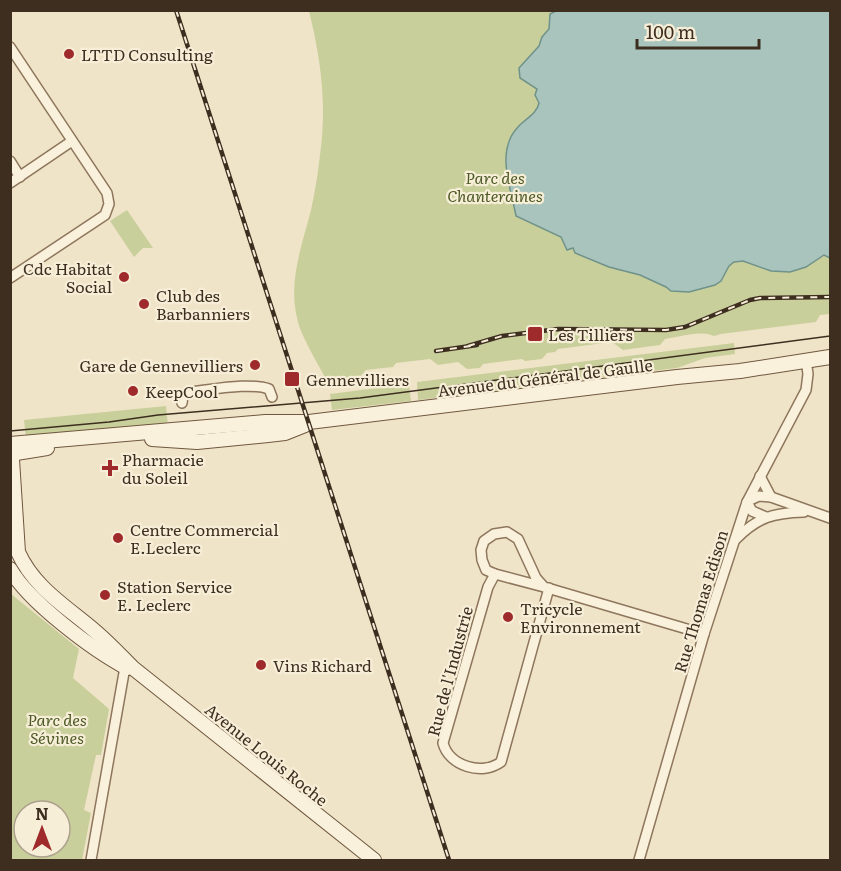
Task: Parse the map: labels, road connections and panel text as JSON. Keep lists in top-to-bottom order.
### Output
{
  "streets": {
    "main road": ["Avenue du Général de Gaulle", "Avenue Louis Roche"],
    "street": ["Rue Thomas Edison", "Rue de l'Industrie"]
  },
  "crossings": [
    ["Avenue du Général de Gaulle", "Rue Thomas Edison"],
    ["Avenue du Général de Gaulle", "Avenue Louis Roche"]
  ],
  "parks": ["Parc des Chanteraines", "Parc des Sévines"],
  "places": {
    "other": [
      "LTTD Consulting",
      "Cdc Habitat Social",
      "Club des Barbanniers",
      "Gare de Gennevilliers",
      "KeepCool",
      "Centre Commercial E.Leclerc",
      "Station Service E. Leclerc",
      "Tricycle Environnement",
      "Vins Richard"
    ],
    "transit": ["Les Tilliers", "Gennevilliers"],
    "health": ["Pharmacie du Soleil"]
  },
  "scale_bar": "100 m",
  "north": "top"
}
